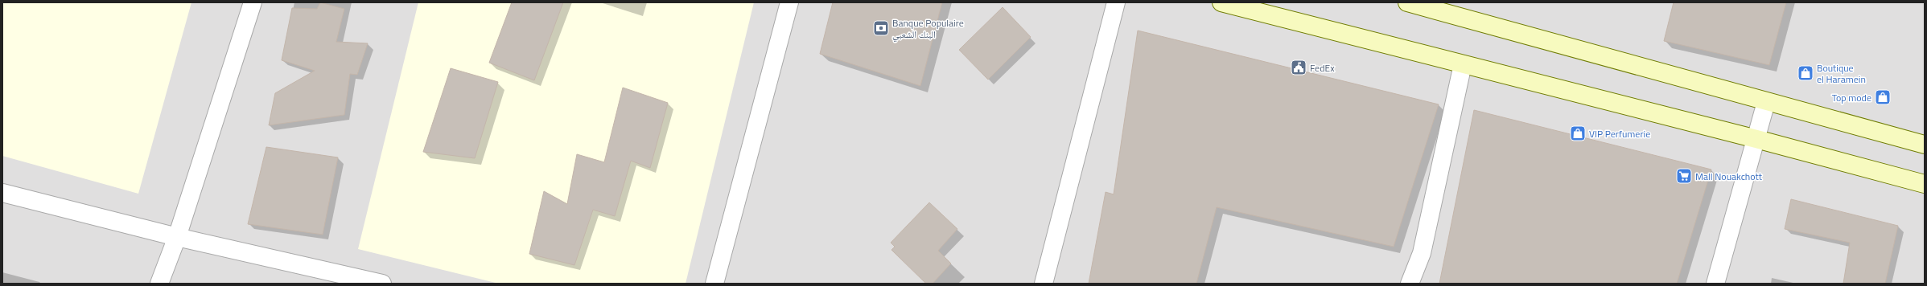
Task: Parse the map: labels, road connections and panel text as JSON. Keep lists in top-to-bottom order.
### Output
{
  "places": {
    "bank": ["Banque Populaire البنك الشعبي"],
    "public building": ["FedEx"],
    "shop": ["Boutique el Haramein", "Top mode", "VIP Perfumerie"],
    "supermarket": ["Mall Nouakchott"]
  }
}
